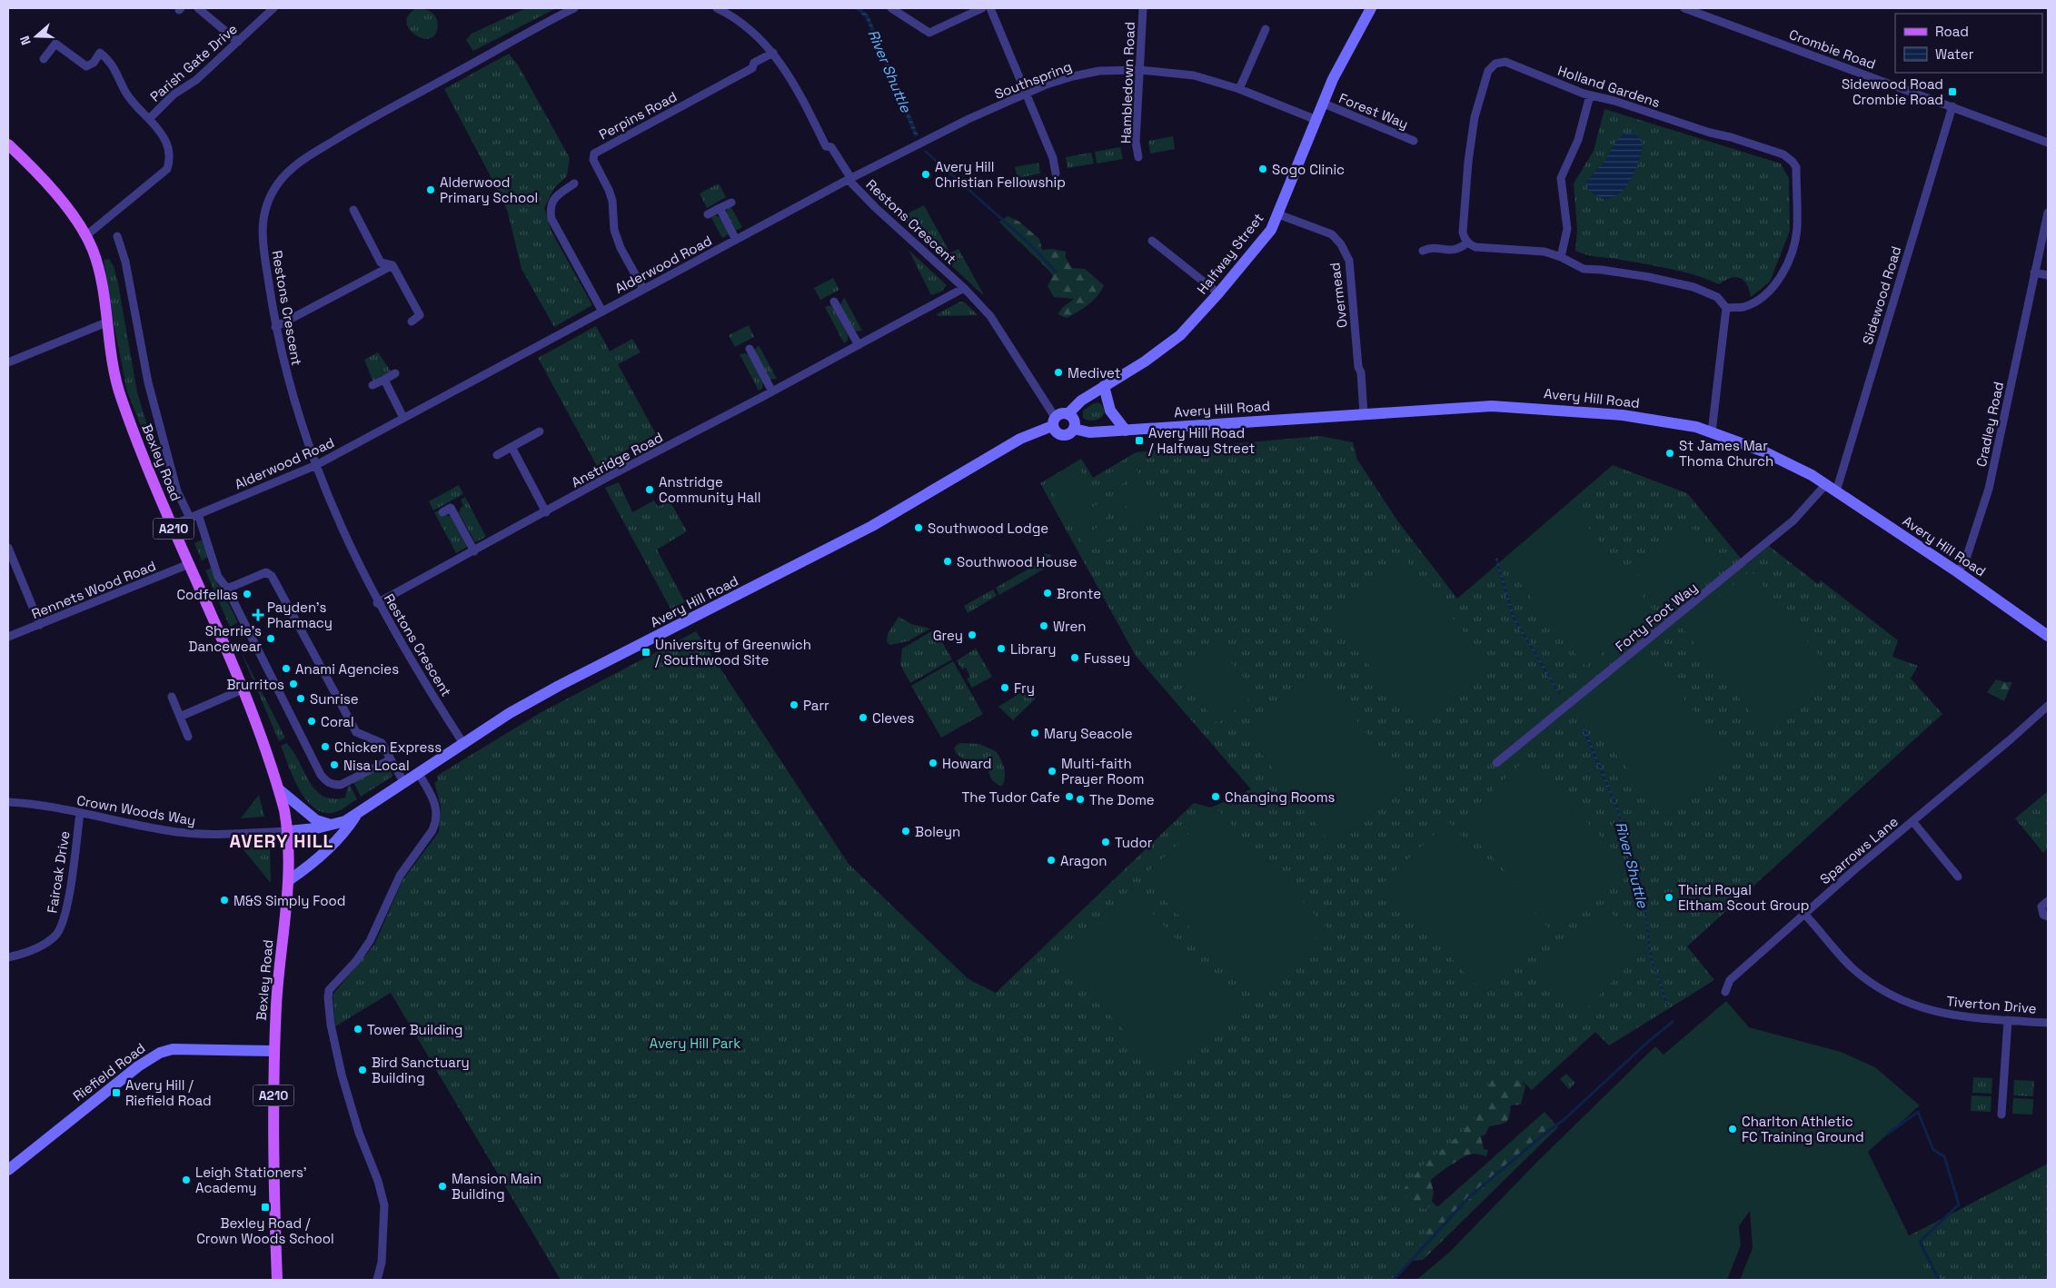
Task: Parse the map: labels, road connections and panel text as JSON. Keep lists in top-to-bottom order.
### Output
{
  "streets": {
    "main road": [
      "Halfway Street",
      "Avery Hill Road",
      "Bexley Road",
      "A210",
      "Riefield Road"
    ],
    "street": [
      "Crombie Road",
      "Parish Gate Drive",
      "Southspring",
      "Hambledown Road",
      "Holland Gardens",
      "Forest Way",
      "Perpins Road",
      "Restons Crescent",
      "Alderwood Road",
      "Overmead",
      "Sidewood Road",
      "Cradley Road",
      "Anstridge Road",
      "Rennets Wood Road",
      "Forty Foot Way",
      "Crown Woods Way",
      "Sparrows Lane",
      "Fairoak Drive",
      "Tiverton Drive"
    ]
  },
  "crossings": [
    ["Crombie Road", "Sidewood Road"],
    ["Parish Gate Drive", "Bexley Road"],
    ["Parish Gate Drive", "A210"],
    ["Southspring", "Hambledown Road"],
    ["Southspring", "Restons Crescent"],
    ["Southspring", "Halfway Street"],
    ["Southspring", "Alderwood Road"],
    ["Forest Way", "Halfway Street"],
    ["Perpins Road", "Restons Crescent"],
    ["Perpins Road", "Alderwood Road"],
    ["Restons Crescent", "Halfway Street"],
    ["Restons Crescent", "Alderwood Road"],
    ["Restons Crescent", "Avery Hill Road"],
    ["Restons Crescent", "Anstridge Road"],
    ["Halfway Street", "Overmead"],
    ["Halfway Street", "Avery Hill Road"],
    ["Alderwood Road", "Bexley Road"],
    ["Overmead", "Avery Hill Road"],
    ["Sidewood Road", "Avery Hill Road"],
    ["Avery Hill Road", "Cradley Road"],
    ["Avery Hill Road", "Bexley Road"],
    ["Avery Hill Road", "Forty Foot Way"],
    ["Avery Hill Road", "Crown Woods Way"],
    ["Bexley Road", "A210"],
    ["Bexley Road", "Rennets Wood Road"],
    ["Bexley Road", "Crown Woods Way"],
    ["Bexley Road", "Riefield Road"],
    ["Crown Woods Way", "Fairoak Drive"],
    ["Sparrows Lane", "Tiverton Drive"]
  ],
  "districts": ["AVERY HILL"],
  "water": ["River Shuttle"],
  "parks": ["Avery Hill Park"],
  "places": {
    "transit": [
      "Sidewood Road Crombie Road",
      "Avery Hill Road / Halfway Street",
      "University of Greenwich / Southwood Site",
      "Avery Hill / Riefield Road",
      "Bexley Road / Crown Woods School"
    ],
    "other": [
      "Sogo Clinic",
      "Avery Hill Christian Fellowship",
      "Alderwood Primary School",
      "Medivet",
      "St James Mar Thoma Church",
      "Anstridge Community Hall",
      "Southwood Lodge",
      "Southwood House",
      "Bronte",
      "Codfellas",
      "Wren",
      "Grey",
      "Sherrie's Dancewear",
      "Library",
      "Fussey",
      "Anami Agencies",
      "Brurritos",
      "Fry",
      "Sunrise",
      "Parr",
      "Cleves",
      "Coral",
      "Mary Seacole",
      "Chicken Express",
      "Howard",
      "Nisa Local",
      "Multi-faith Prayer Room",
      "The Tudor Cafe",
      "Changing Rooms",
      "The Dome",
      "Boleyn",
      "Tudor",
      "Aragon",
      "Third Royal Eltham Scout Group",
      "M&S Simply Food",
      "Tower Building",
      "Bird Sanctuary Building",
      "Charlton Athletic FC Training Ground",
      "Leigh Stationers' Academy",
      "Mansion Main Building"
    ],
    "health": ["Payden's Pharmacy"]
  },
  "legend": ["Road", "Water"],
  "north": "left"
}
